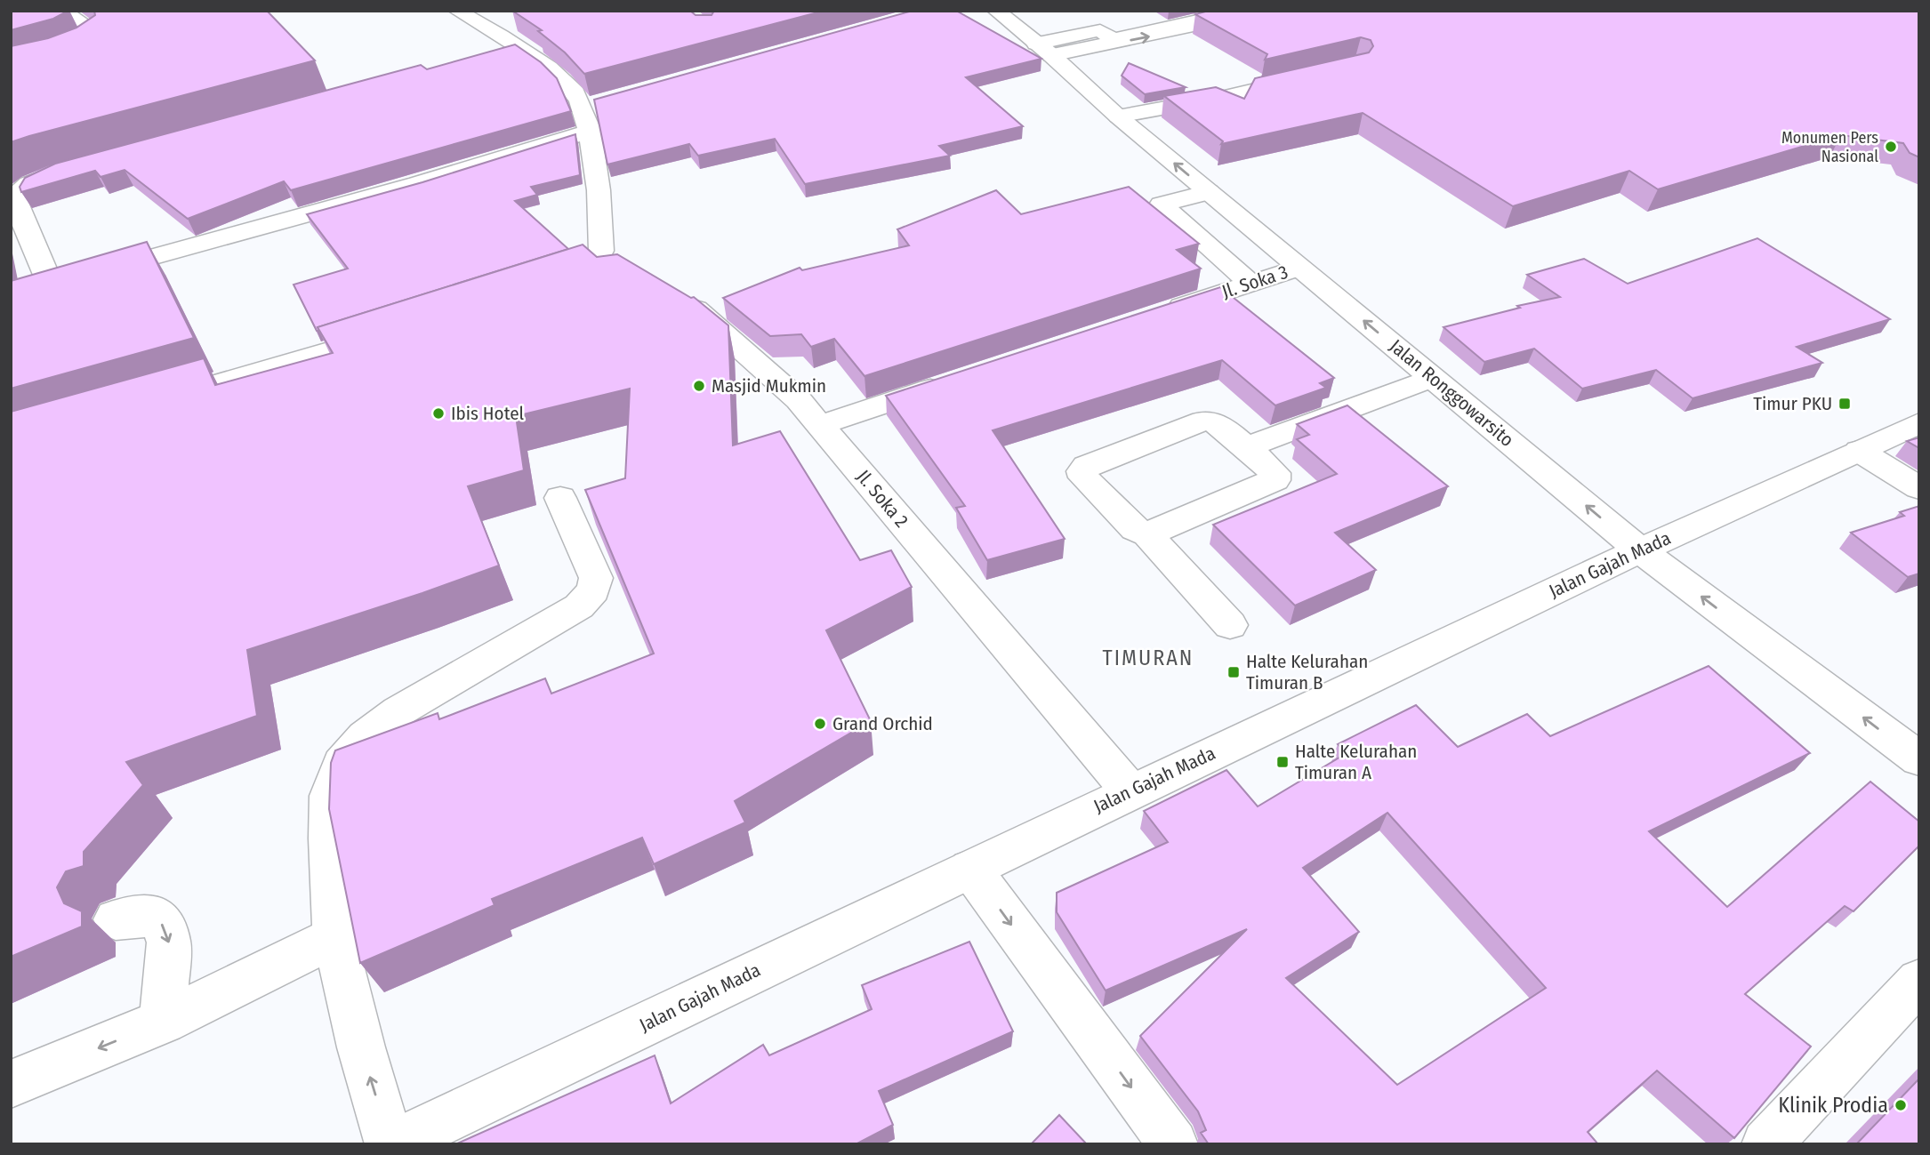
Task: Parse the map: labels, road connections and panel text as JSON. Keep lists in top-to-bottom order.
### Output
{
  "streets": {
    "street": [
      "Jl. Soka 3",
      "Jalan Ronggowarsito",
      "Jl. Soka 2",
      "Jalan Gajah Mada"
    ]
  },
  "crossings": [
    ["Jl. Soka 3", "Jalan Ronggowarsito"],
    ["Jalan Ronggowarsito", "Jalan Gajah Mada"],
    ["Jl. Soka 2", "Jalan Gajah Mada"]
  ],
  "one_way": ["Jalan Ronggowarsito"],
  "districts": ["TIMURAN"],
  "places": {
    "other": [
      "Monumen Pers Nasional",
      "Masjid Mukmin",
      "Ibis Hotel",
      "Grand Orchid",
      "Klinik Prodia"
    ],
    "transit": ["Timur PKU", "Halte Kelurahan Timuran B", "Halte Kelurahan Timuran A"]
  }
}
